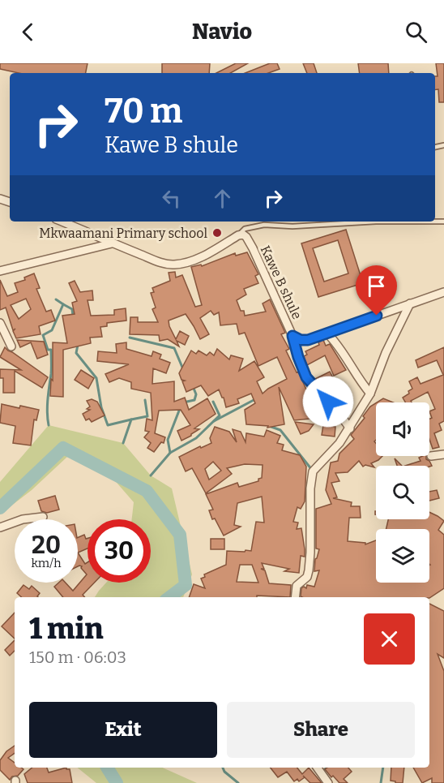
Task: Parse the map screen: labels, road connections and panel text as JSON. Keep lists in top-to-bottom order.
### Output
{
  "streets": {
    "street": ["Kawe B shule"]
  },
  "places": ["Mkwaamani Primary school"],
  "page": {
    "header": "Navio",
    "turn": ["70 m", "Kawe B shule"],
    "speed": "20 km/h",
    "limit": "30",
    "heading": ["1 min", "150 m · 06:03"],
    "buttons": ["Exit", "Share"]
  }
}
